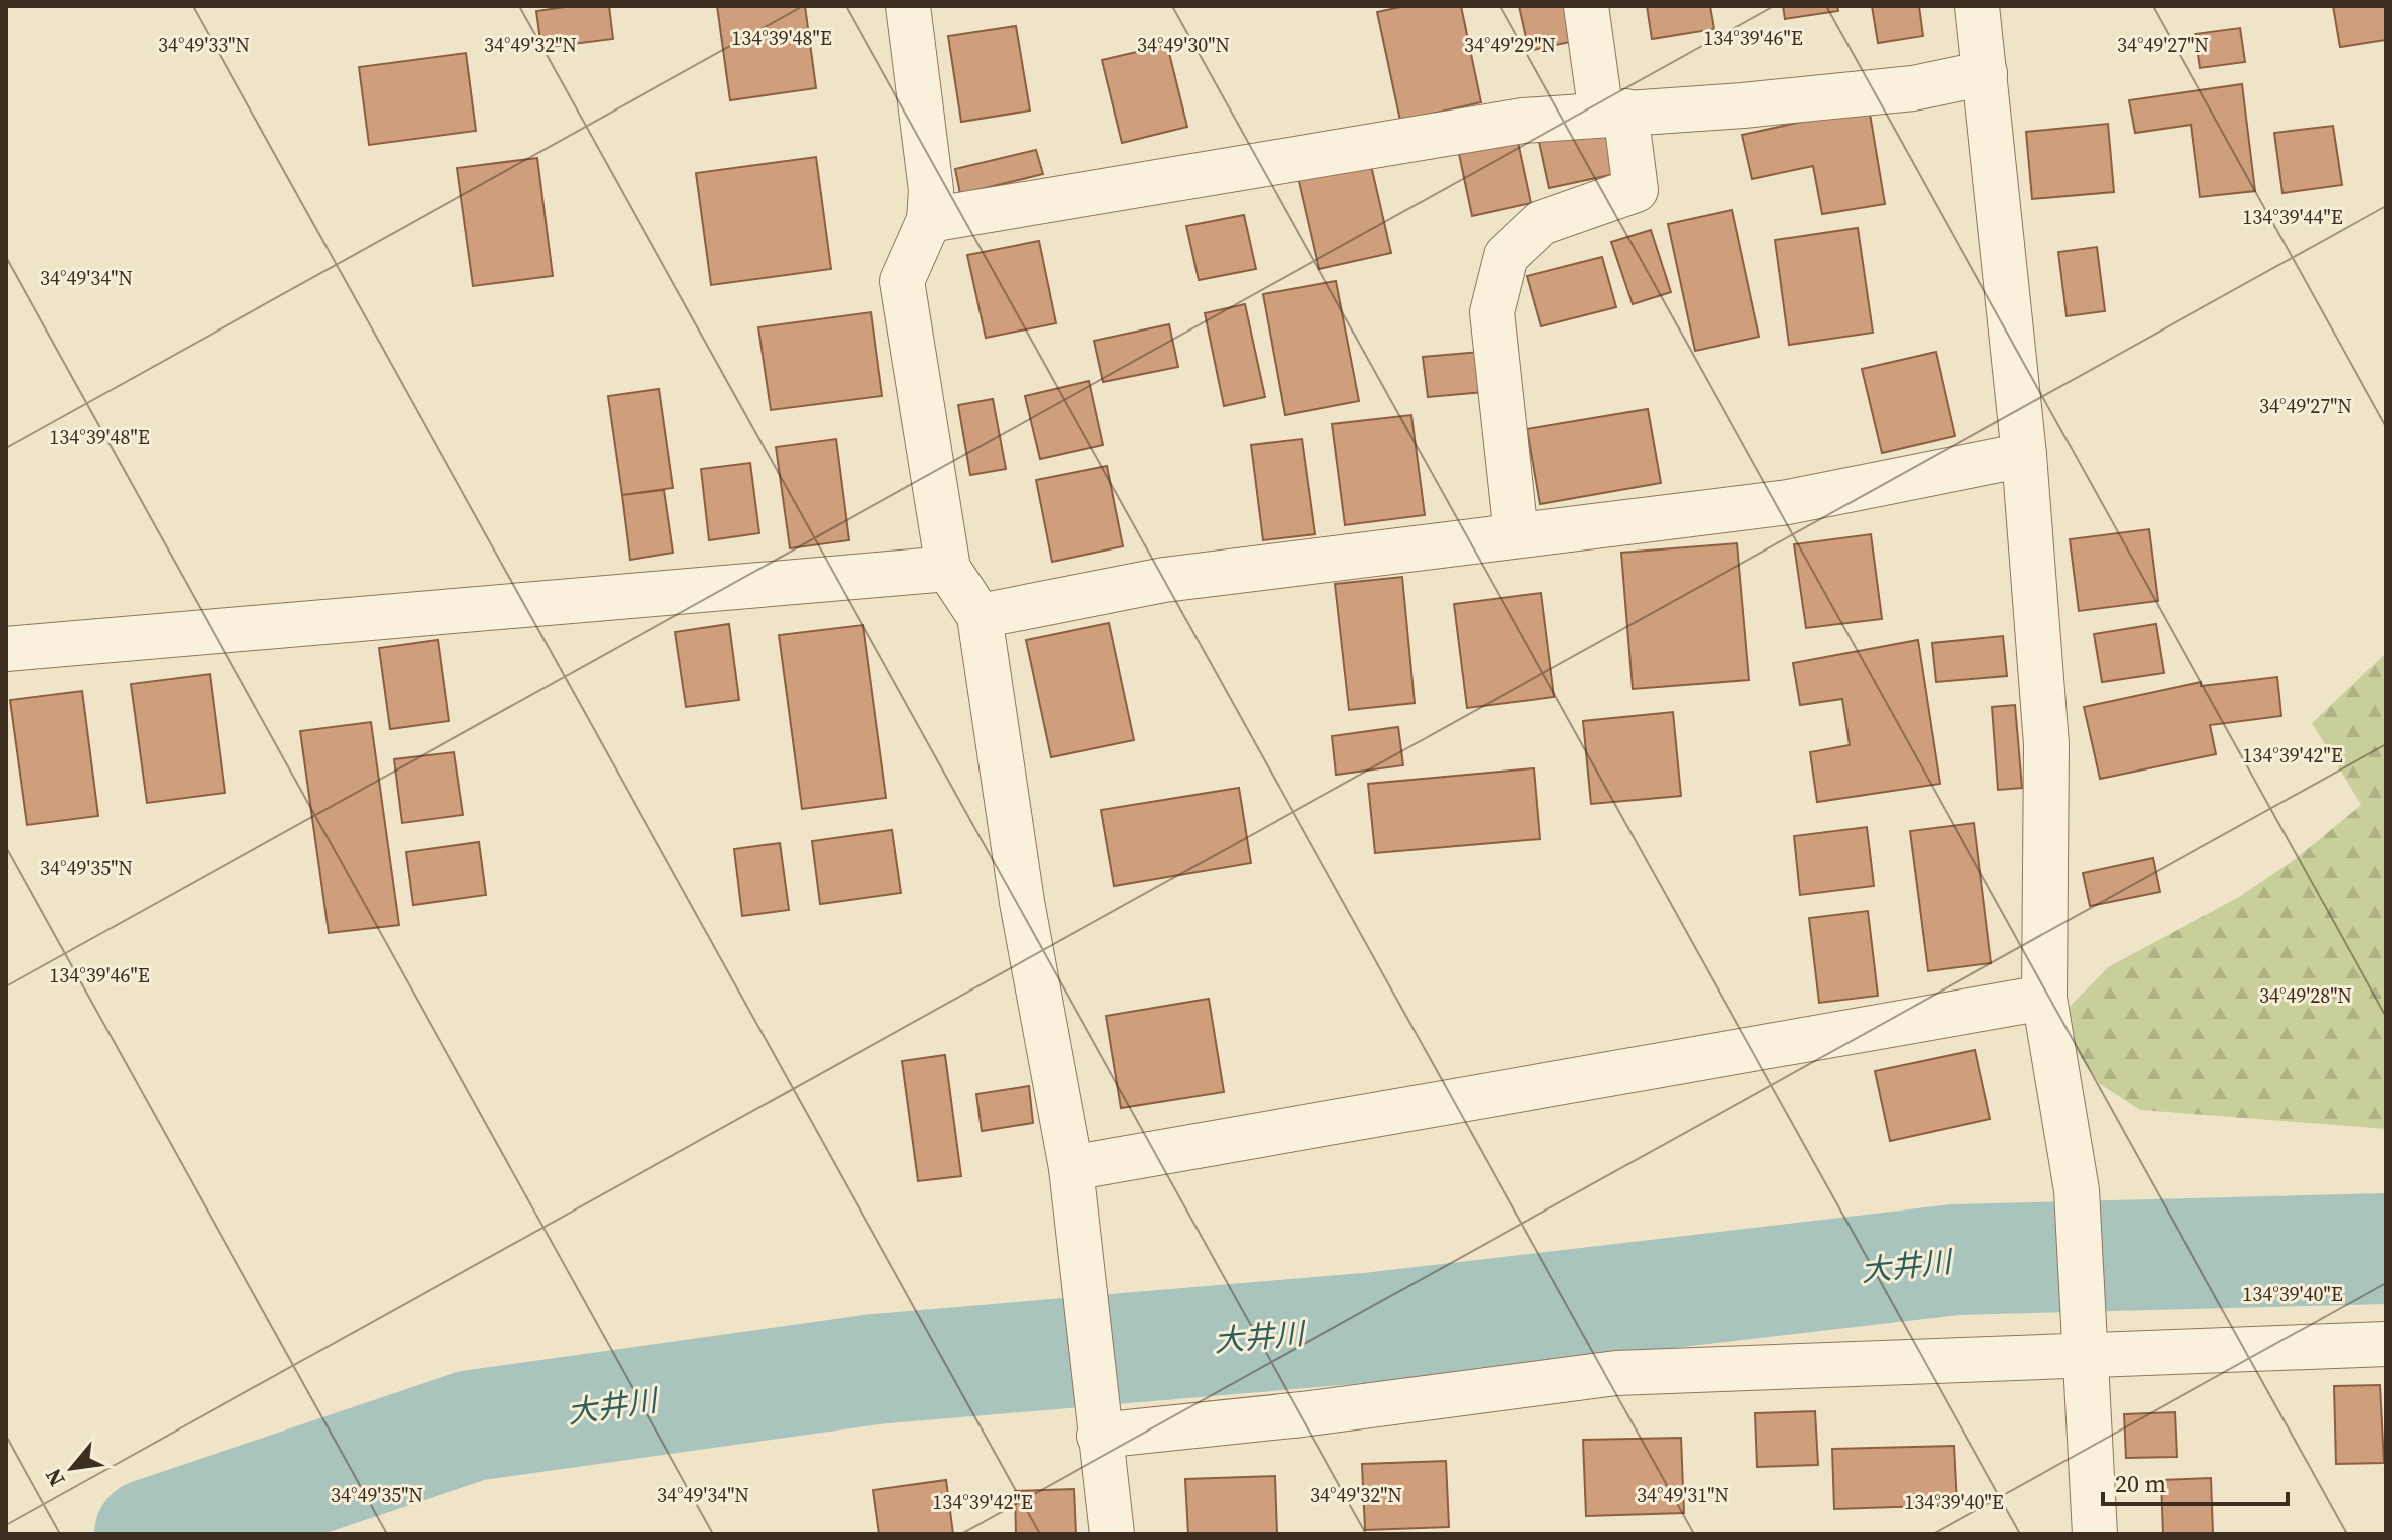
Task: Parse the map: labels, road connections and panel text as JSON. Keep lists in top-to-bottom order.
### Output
{
  "water": ["大井川"],
  "scale_bar": "20 m",
  "north": "bottom left",
  "coordinates": [
    "134°39'48\"E",
    "134°39'46\"E",
    "34°49'33\"N",
    "34°49'32\"N",
    "34°49'30\"N",
    "34°49'29\"N",
    "34°49'27\"N",
    "134°39'44\"E",
    "34°49'34\"N",
    "134°39'42\"E",
    "34°49'35\"N",
    "34°49'28\"N",
    "134°39'40\"E",
    "34°49'31\"N"
  ]
}
